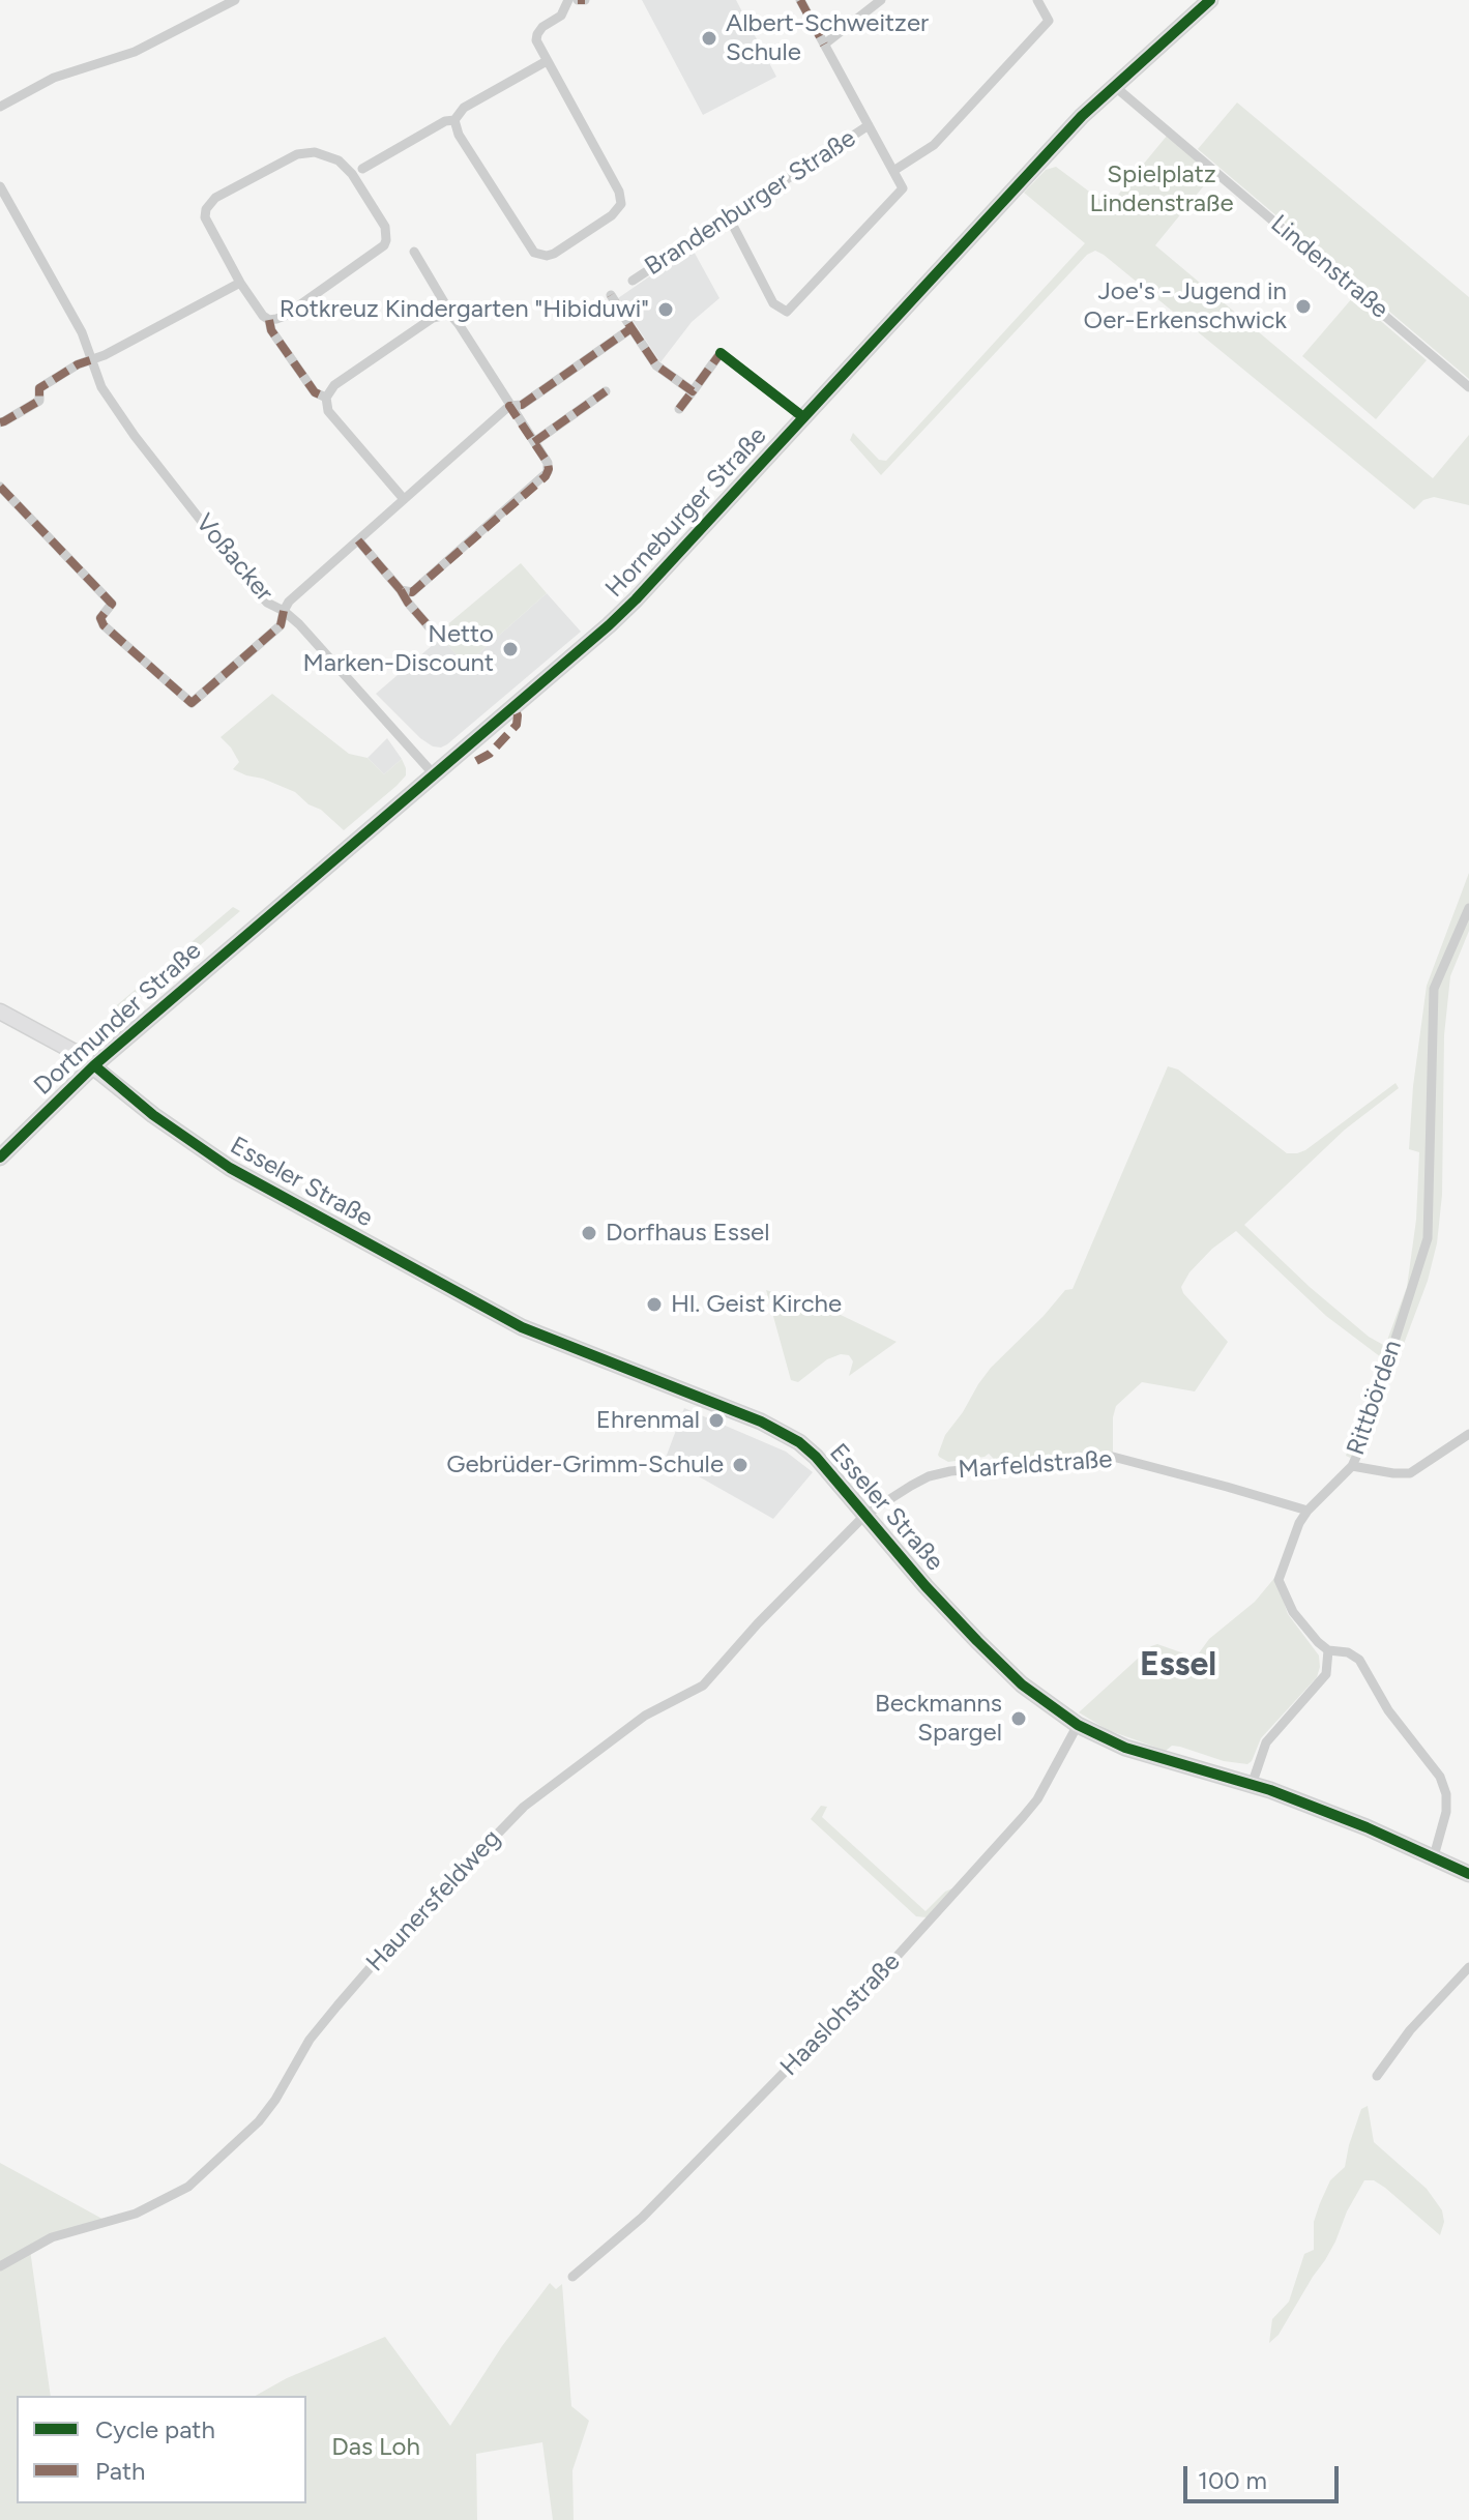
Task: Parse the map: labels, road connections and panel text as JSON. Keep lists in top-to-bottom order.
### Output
{
  "streets": {
    "main road": ["Horneburger Straße", "Dortmunder Straße", "Esseler Straße"],
    "street": [
      "Brandenburger Straße",
      "Lindenstraße",
      "Voßacker",
      "Rittbörden",
      "Marfeldstraße",
      "Haunersfeldweg",
      "Haaslohstraße"
    ]
  },
  "crossings": [
    ["Lindenstraße", "Horneburger Straße"],
    ["Horneburger Straße", "Voßacker"],
    ["Horneburger Straße", "Dortmunder Straße"],
    ["Dortmunder Straße", "Esseler Straße"],
    ["Esseler Straße", "Rittbörden"],
    ["Esseler Straße", "Marfeldstraße"],
    ["Esseler Straße", "Haunersfeldweg"],
    ["Esseler Straße", "Haaslohstraße"],
    ["Rittbörden", "Marfeldstraße"],
    ["Marfeldstraße", "Haunersfeldweg"]
  ],
  "districts": ["Essel"],
  "parks": ["Spielplatz Lindenstraße", "Das Loh"],
  "places": [
    "Albert-Schweitzer Schule",
    "Joe's - Jugend in Oer-Erkenschwick",
    "Rotkreuz Kindergarten \"Hibiduwi\"",
    "Netto Marken-Discount",
    "Dorfhaus Essel",
    "Hl. Geist Kirche",
    "Ehrenmal",
    "Gebrüder-Grimm-Schule",
    "Beckmanns Spargel"
  ],
  "legend": ["Cycle path", "Path"],
  "scale_bar": "100 m"
}
